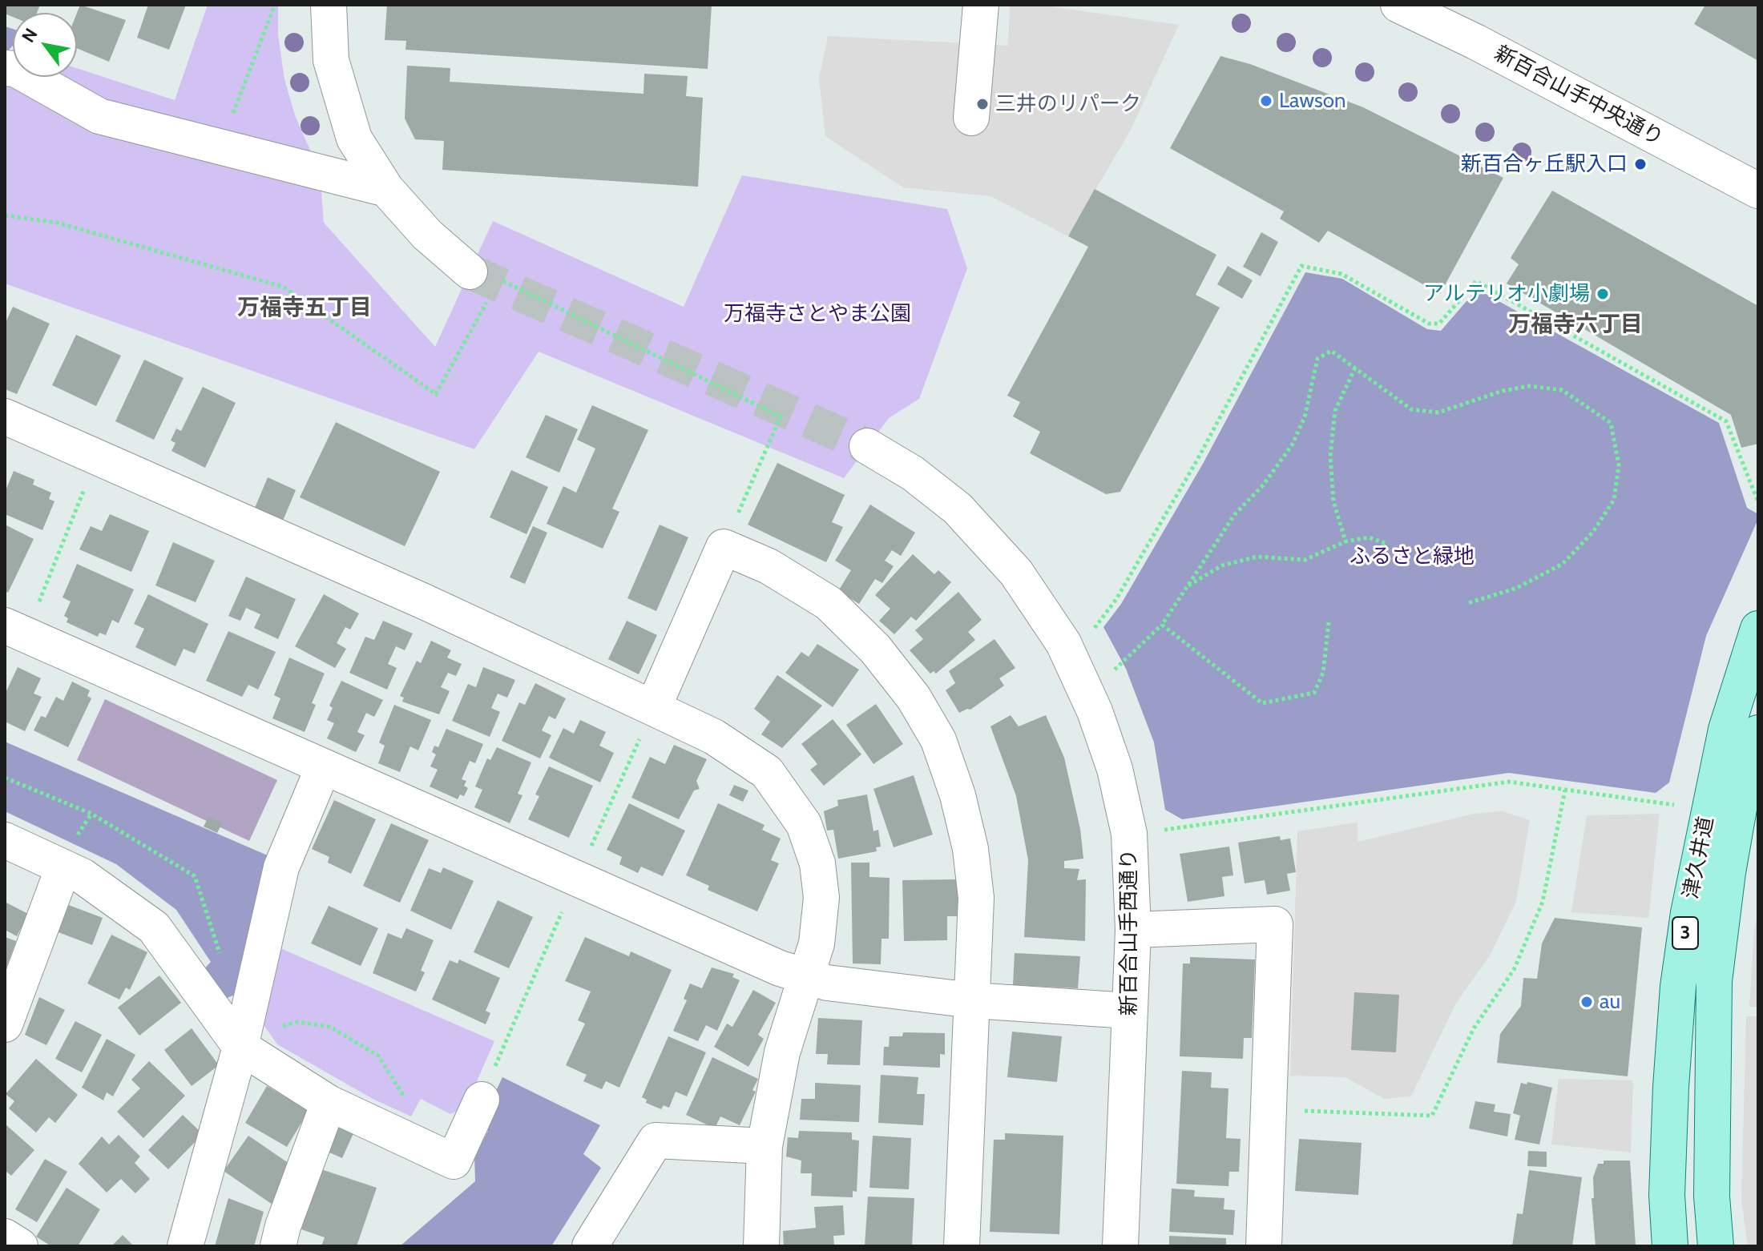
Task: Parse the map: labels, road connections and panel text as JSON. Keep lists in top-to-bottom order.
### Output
{
  "streets": {
    "main road": ["津久井道", "3"],
    "street": ["新百合山手中央通り", "新百合山手西通り"]
  },
  "districts": ["万福寺五丁目", "万福寺六丁目"],
  "parks": ["万福寺さとやま公園", "ふるさと緑地"],
  "places": [
    "Lawson",
    "三井のリパーク",
    "新百合ヶ丘駅入口",
    "アルテリオ小劇場",
    "au"
  ],
  "north": "top left"
}
